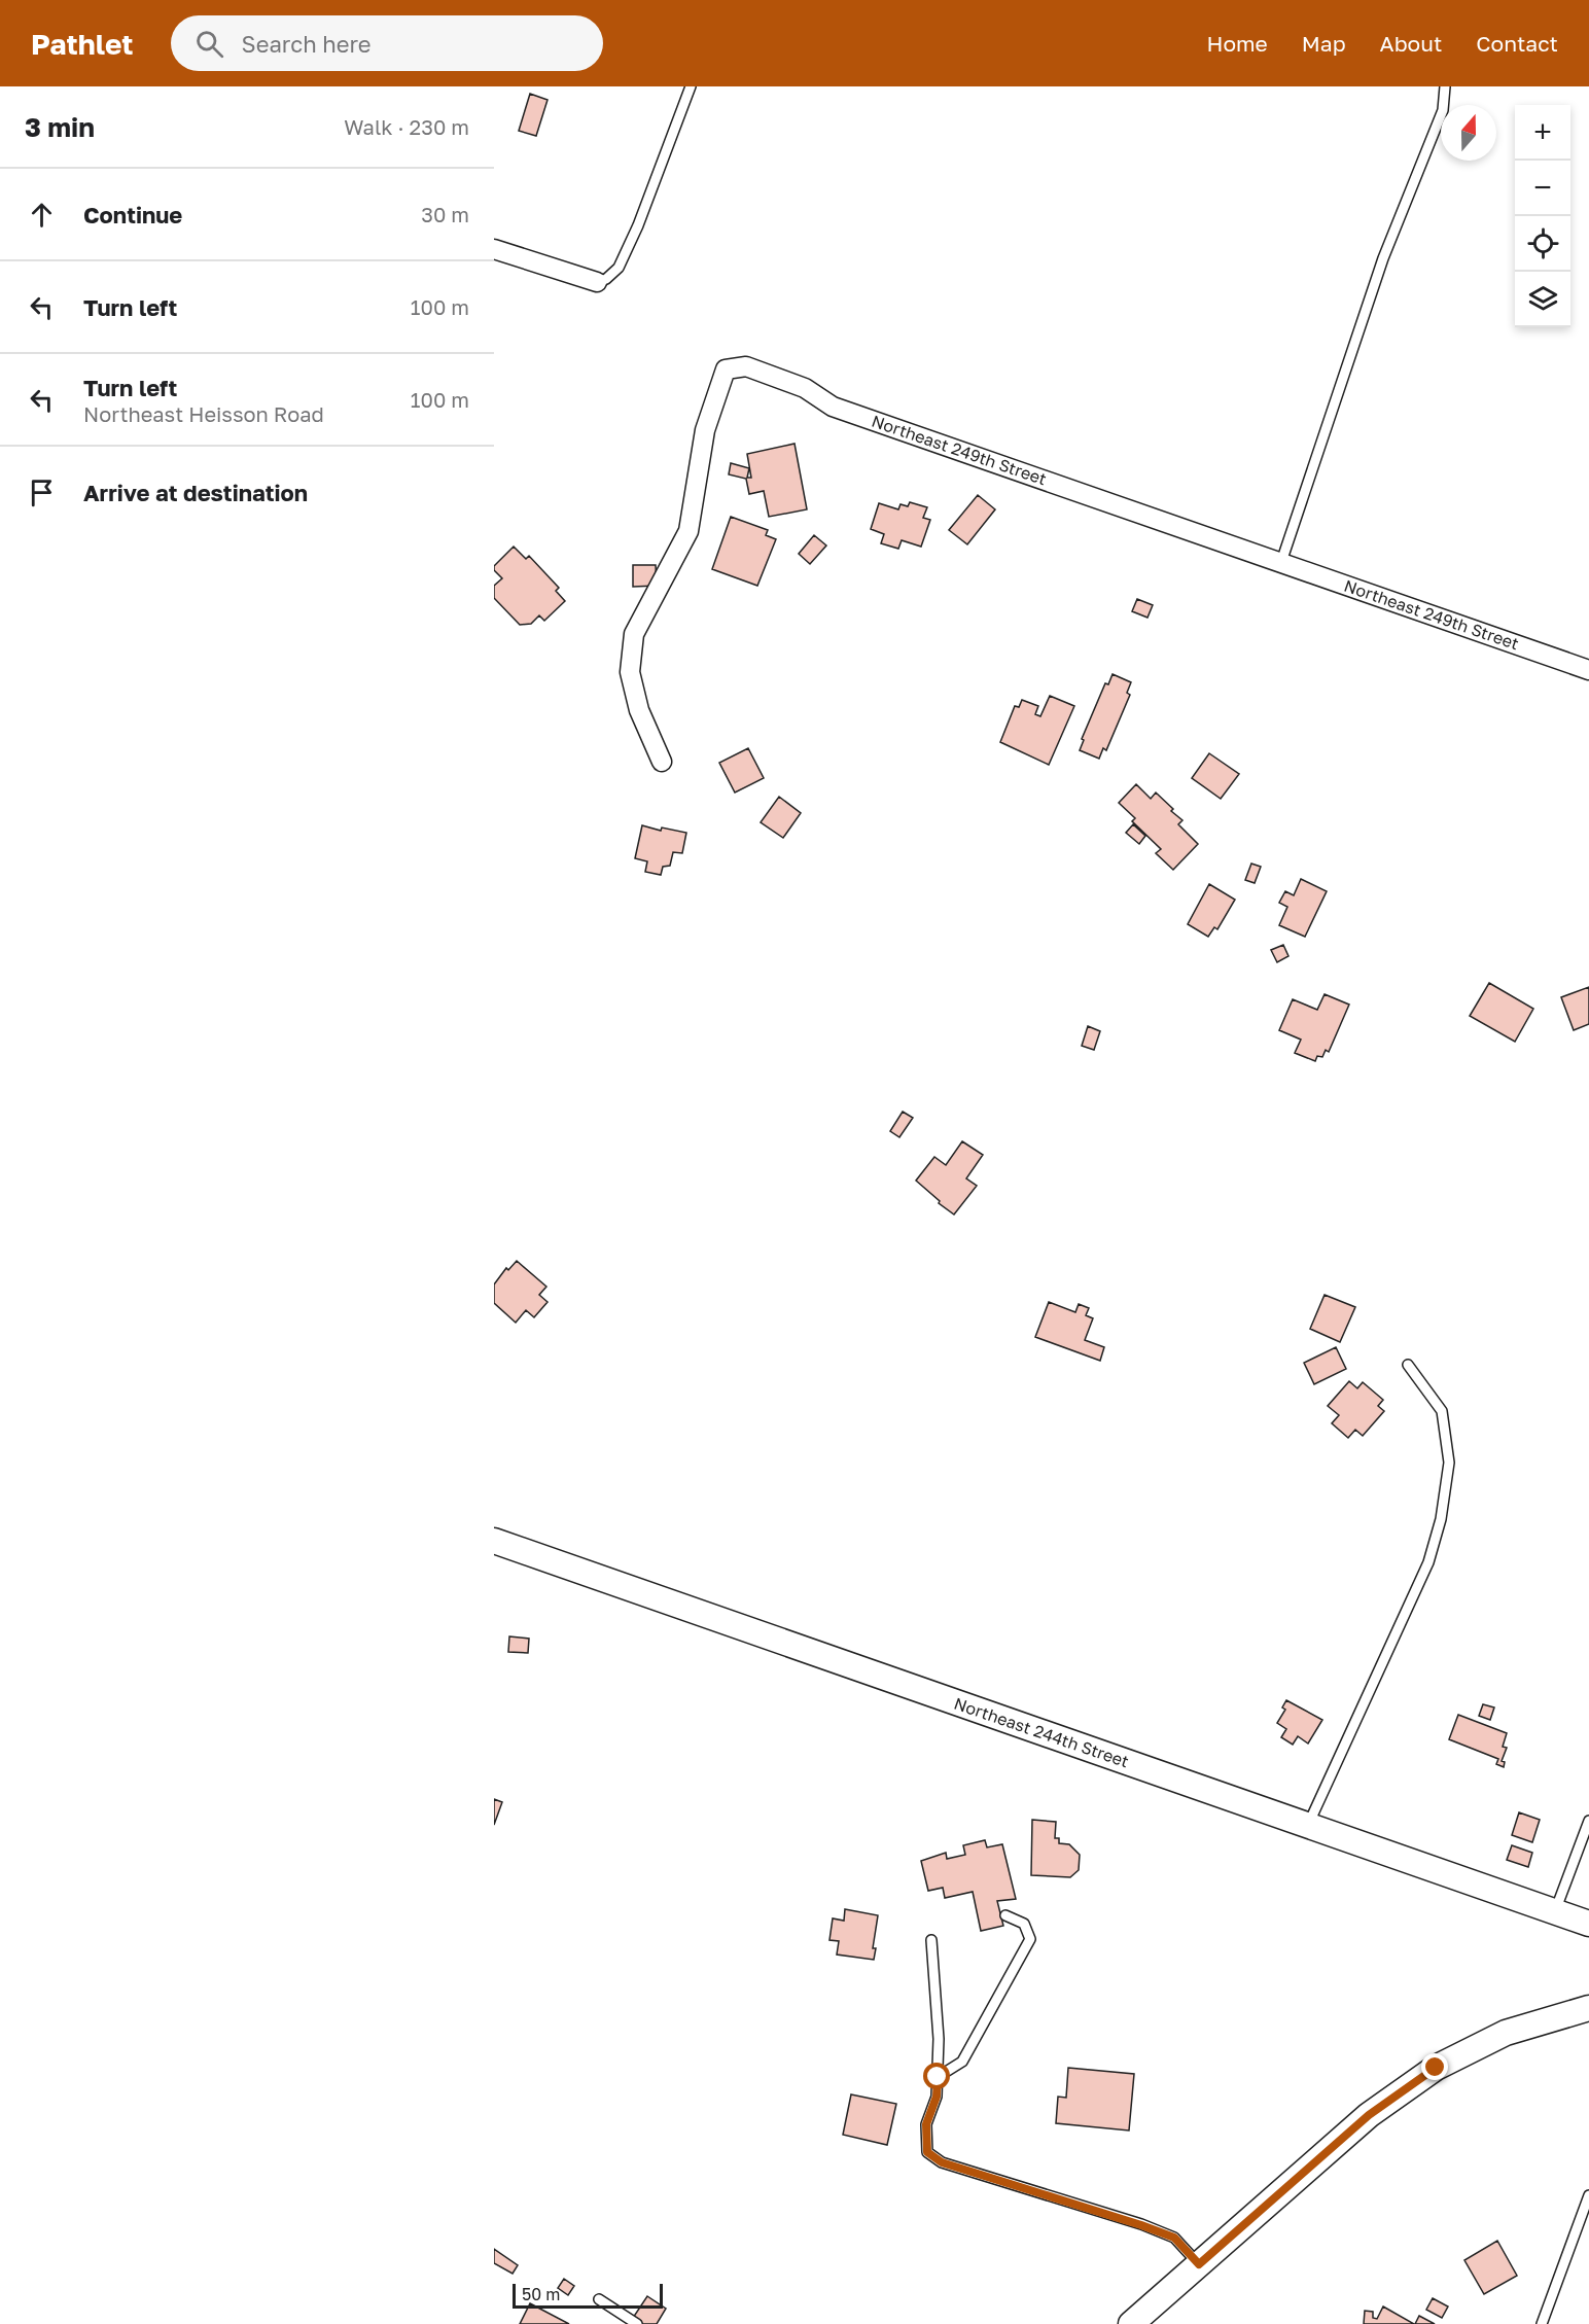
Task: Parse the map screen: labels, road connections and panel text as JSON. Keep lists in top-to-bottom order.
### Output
{
  "streets": {
    "street": ["Northeast 249th Street", "Northeast 244th Street"]
  },
  "scale_bar": "50 m",
  "north": "top",
  "page": {
    "header": "Pathlet",
    "search": "Search here",
    "nav": [
      "Home",
      "Map",
      "About",
      "Contact"
    ],
    "heading": ["3 min", "Walk · 230 m"],
    "map_buttons": ["+", "−"],
    "list": [
      ["Continue", "30 m"],
      ["Turn left", "100 m"],
      ["Turn left", "Northeast Heisson Road", "100 m"],
      "Arrive at destination"
    ],
    "scale": "50 m"
  }
}
